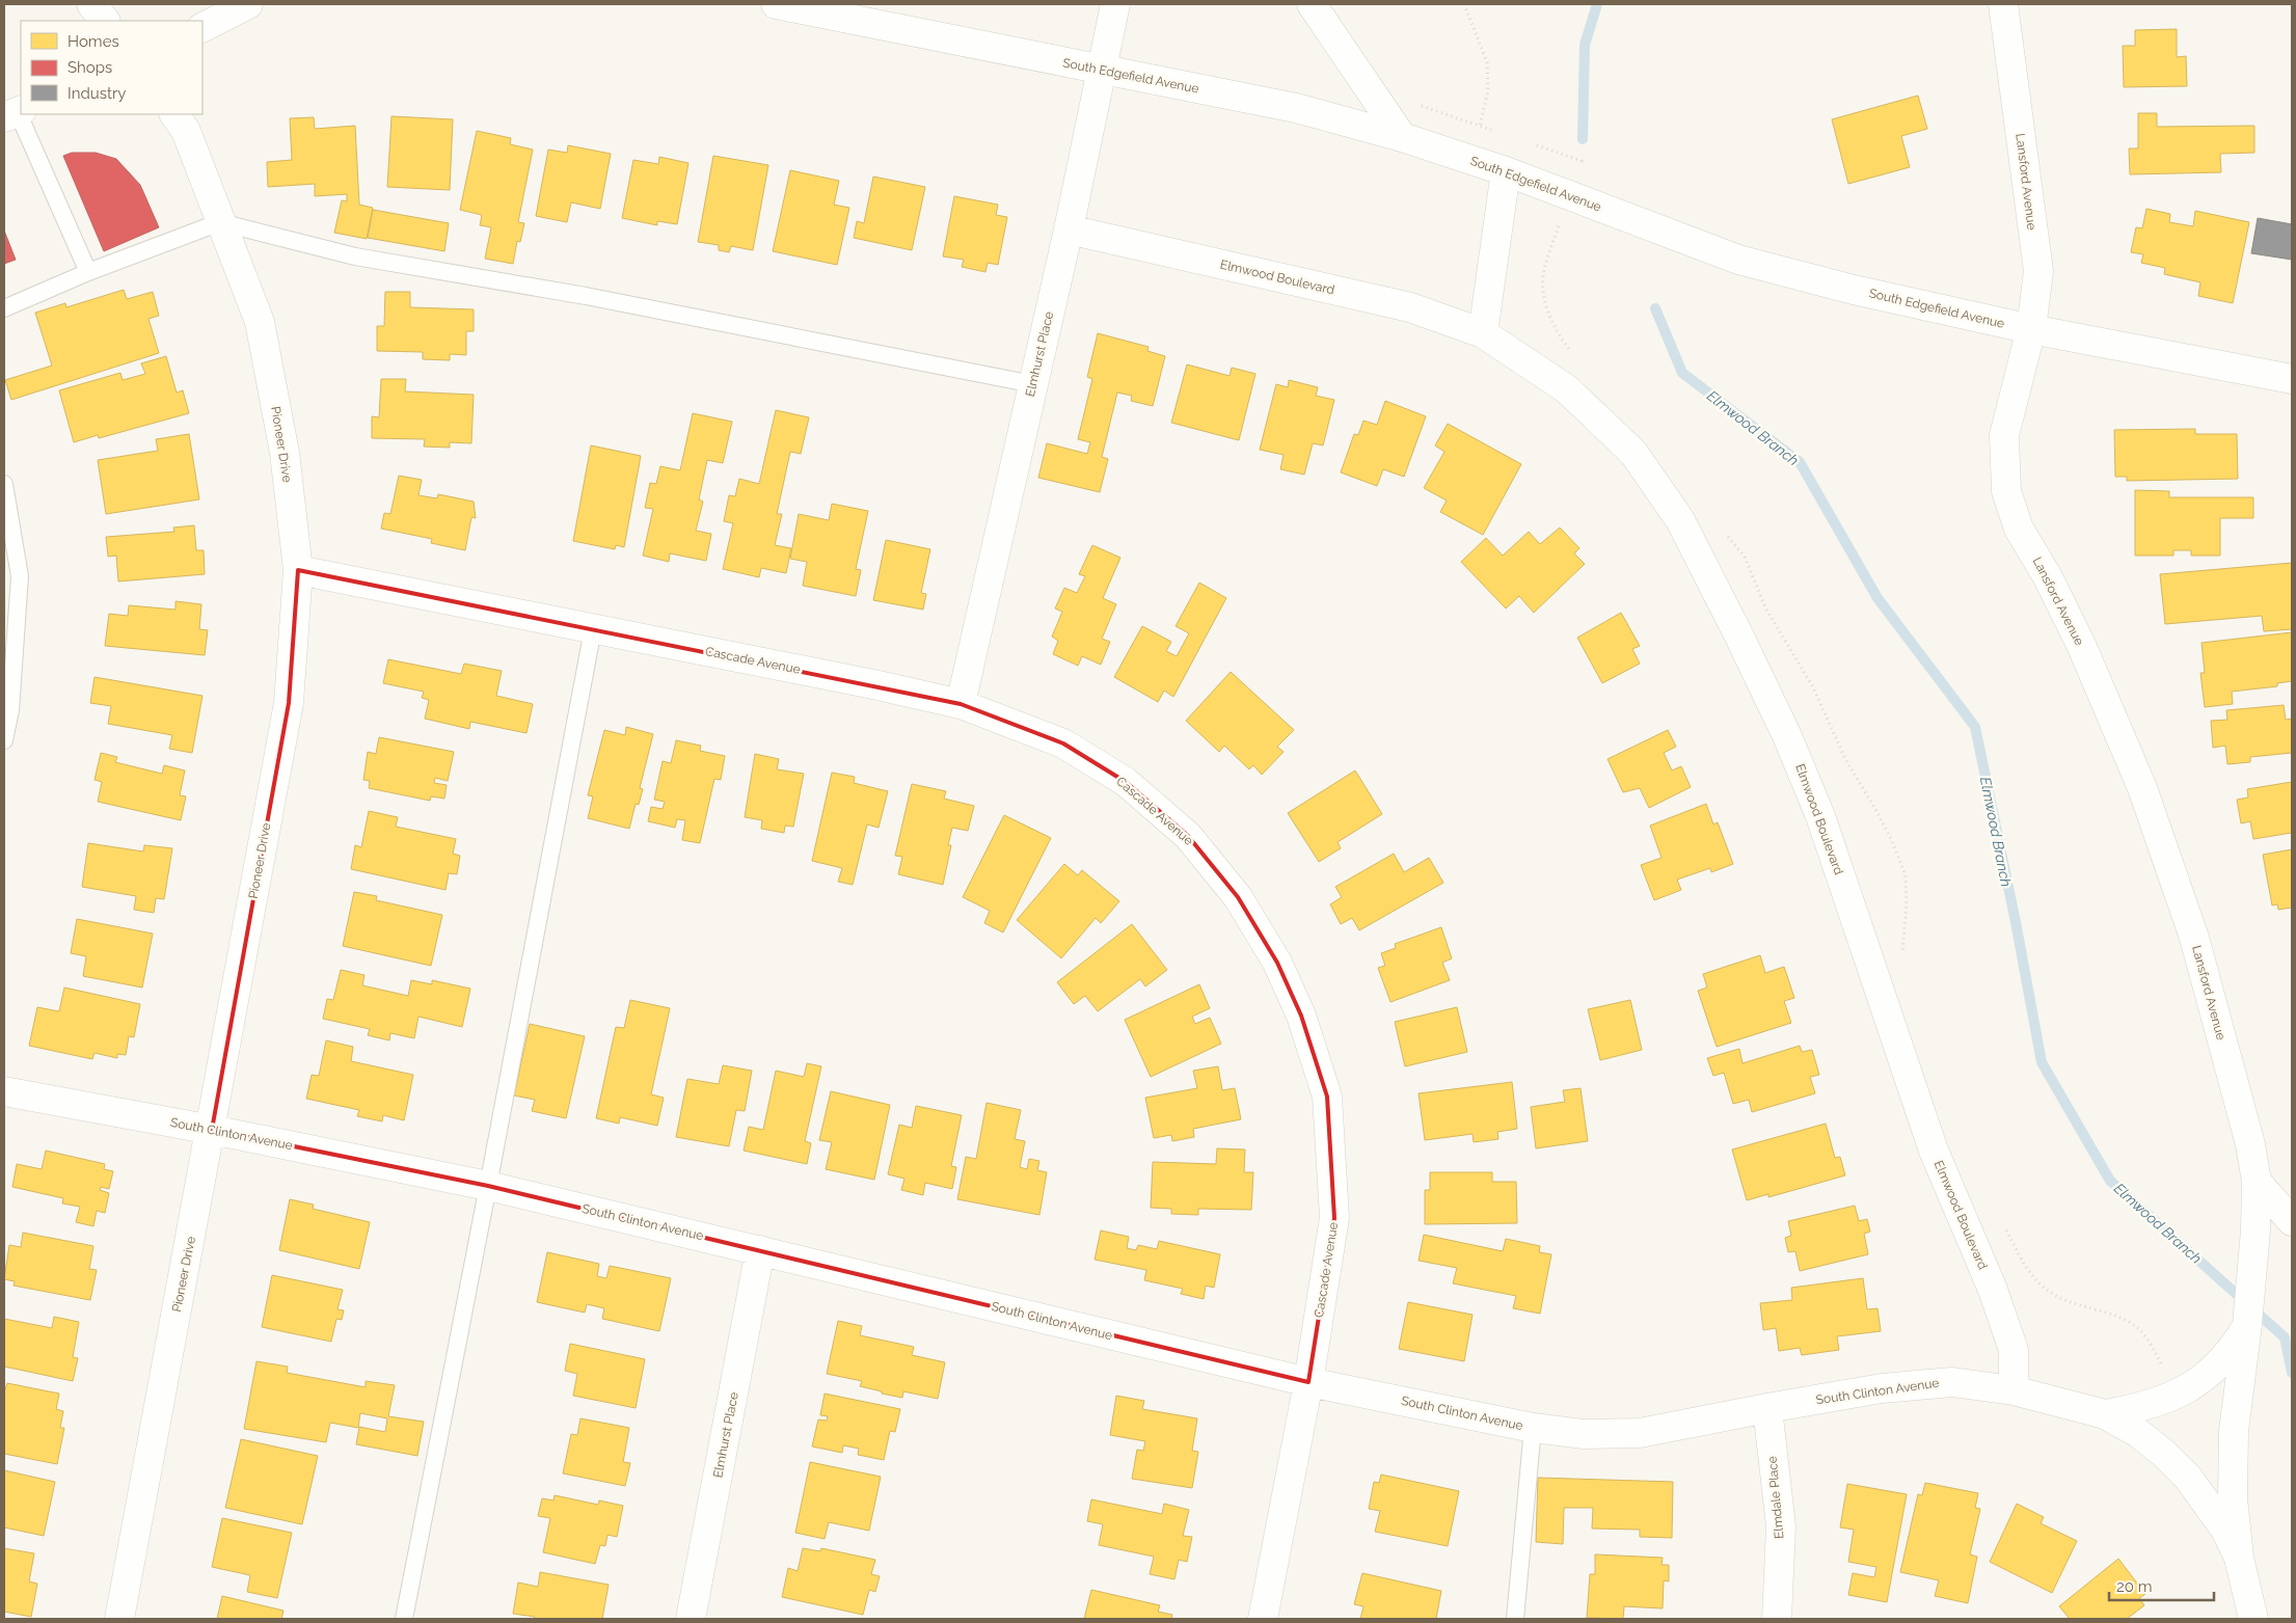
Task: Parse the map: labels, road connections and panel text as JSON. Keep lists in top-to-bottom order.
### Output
{
  "streets": {
    "street": [
      "South Edgefield Avenue",
      "Lansford Avenue",
      "Elmwood Boulevard",
      "Elmhurst Place",
      "Pioneer Drive",
      "Cascade Avenue",
      "South Clinton Avenue",
      "Elmdale Place"
    ]
  },
  "crossings": [
    ["South Edgefield Avenue", "Lansford Avenue"],
    ["South Edgefield Avenue", "Elmhurst Place"],
    ["Elmwood Boulevard", "Elmhurst Place"],
    ["Elmwood Boulevard", "South Clinton Avenue"],
    ["Elmhurst Place", "Cascade Avenue"],
    ["Elmhurst Place", "South Clinton Avenue"],
    ["Pioneer Drive", "Cascade Avenue"],
    ["Pioneer Drive", "South Clinton Avenue"],
    ["Cascade Avenue", "South Clinton Avenue"],
    ["South Clinton Avenue", "Elmdale Place"]
  ],
  "water": ["Elmwood Branch"],
  "legend": ["Homes", "Shops", "Industry"],
  "scale_bar": "20 m"
}
